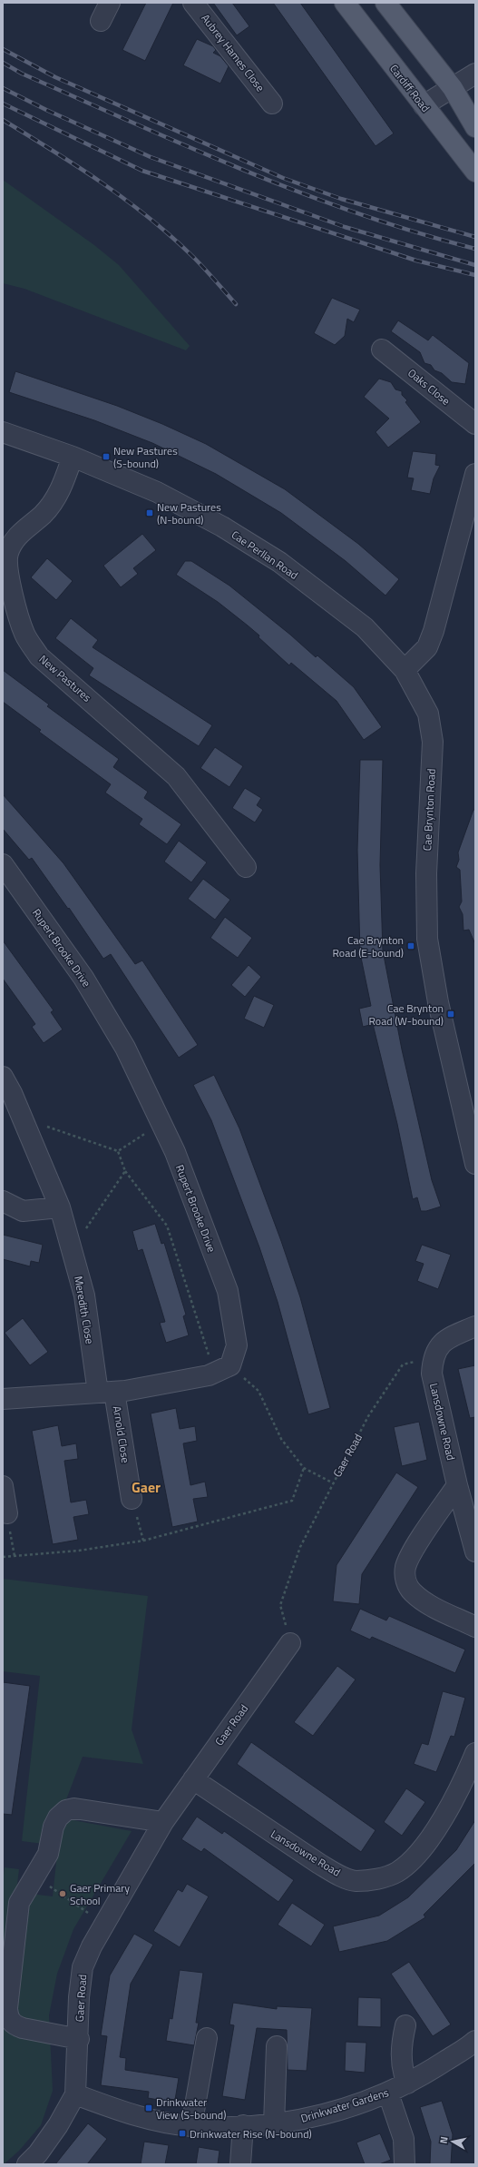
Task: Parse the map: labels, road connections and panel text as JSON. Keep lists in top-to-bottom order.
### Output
{
  "streets": {
    "main road": ["Cardiff Road"],
    "street": [
      "Aubrey Hames Close",
      "Oaks Close",
      "Cae Perllan Road",
      "New Pastures",
      "Cae Brynton Road",
      "Rupert Brooke Drive",
      "Meredith Close",
      "Lansdowne Road",
      "Arnold Close",
      "Gaer Road",
      "Drinkwater Gardens"
    ]
  },
  "crossings": [
    ["Cae Perllan Road", "New Pastures"],
    ["Cae Perllan Road", "Cae Brynton Road"],
    ["Meredith Close", "Arnold Close"],
    ["Lansdowne Road", "Gaer Road"],
    ["Gaer Road", "Drinkwater Gardens"]
  ],
  "districts": ["Gaer"],
  "places": {
    "transit": [
      "New Pastures (S-bound)",
      "New Pastures (N-bound)",
      "Cae Brynton Road (E-bound)",
      "Cae Brynton Road (W-bound)",
      "Drinkwater View (S-bound)",
      "Drinkwater Rise (N-bound)"
    ],
    "other": ["Gaer Primary School"]
  },
  "north": "left"
}
